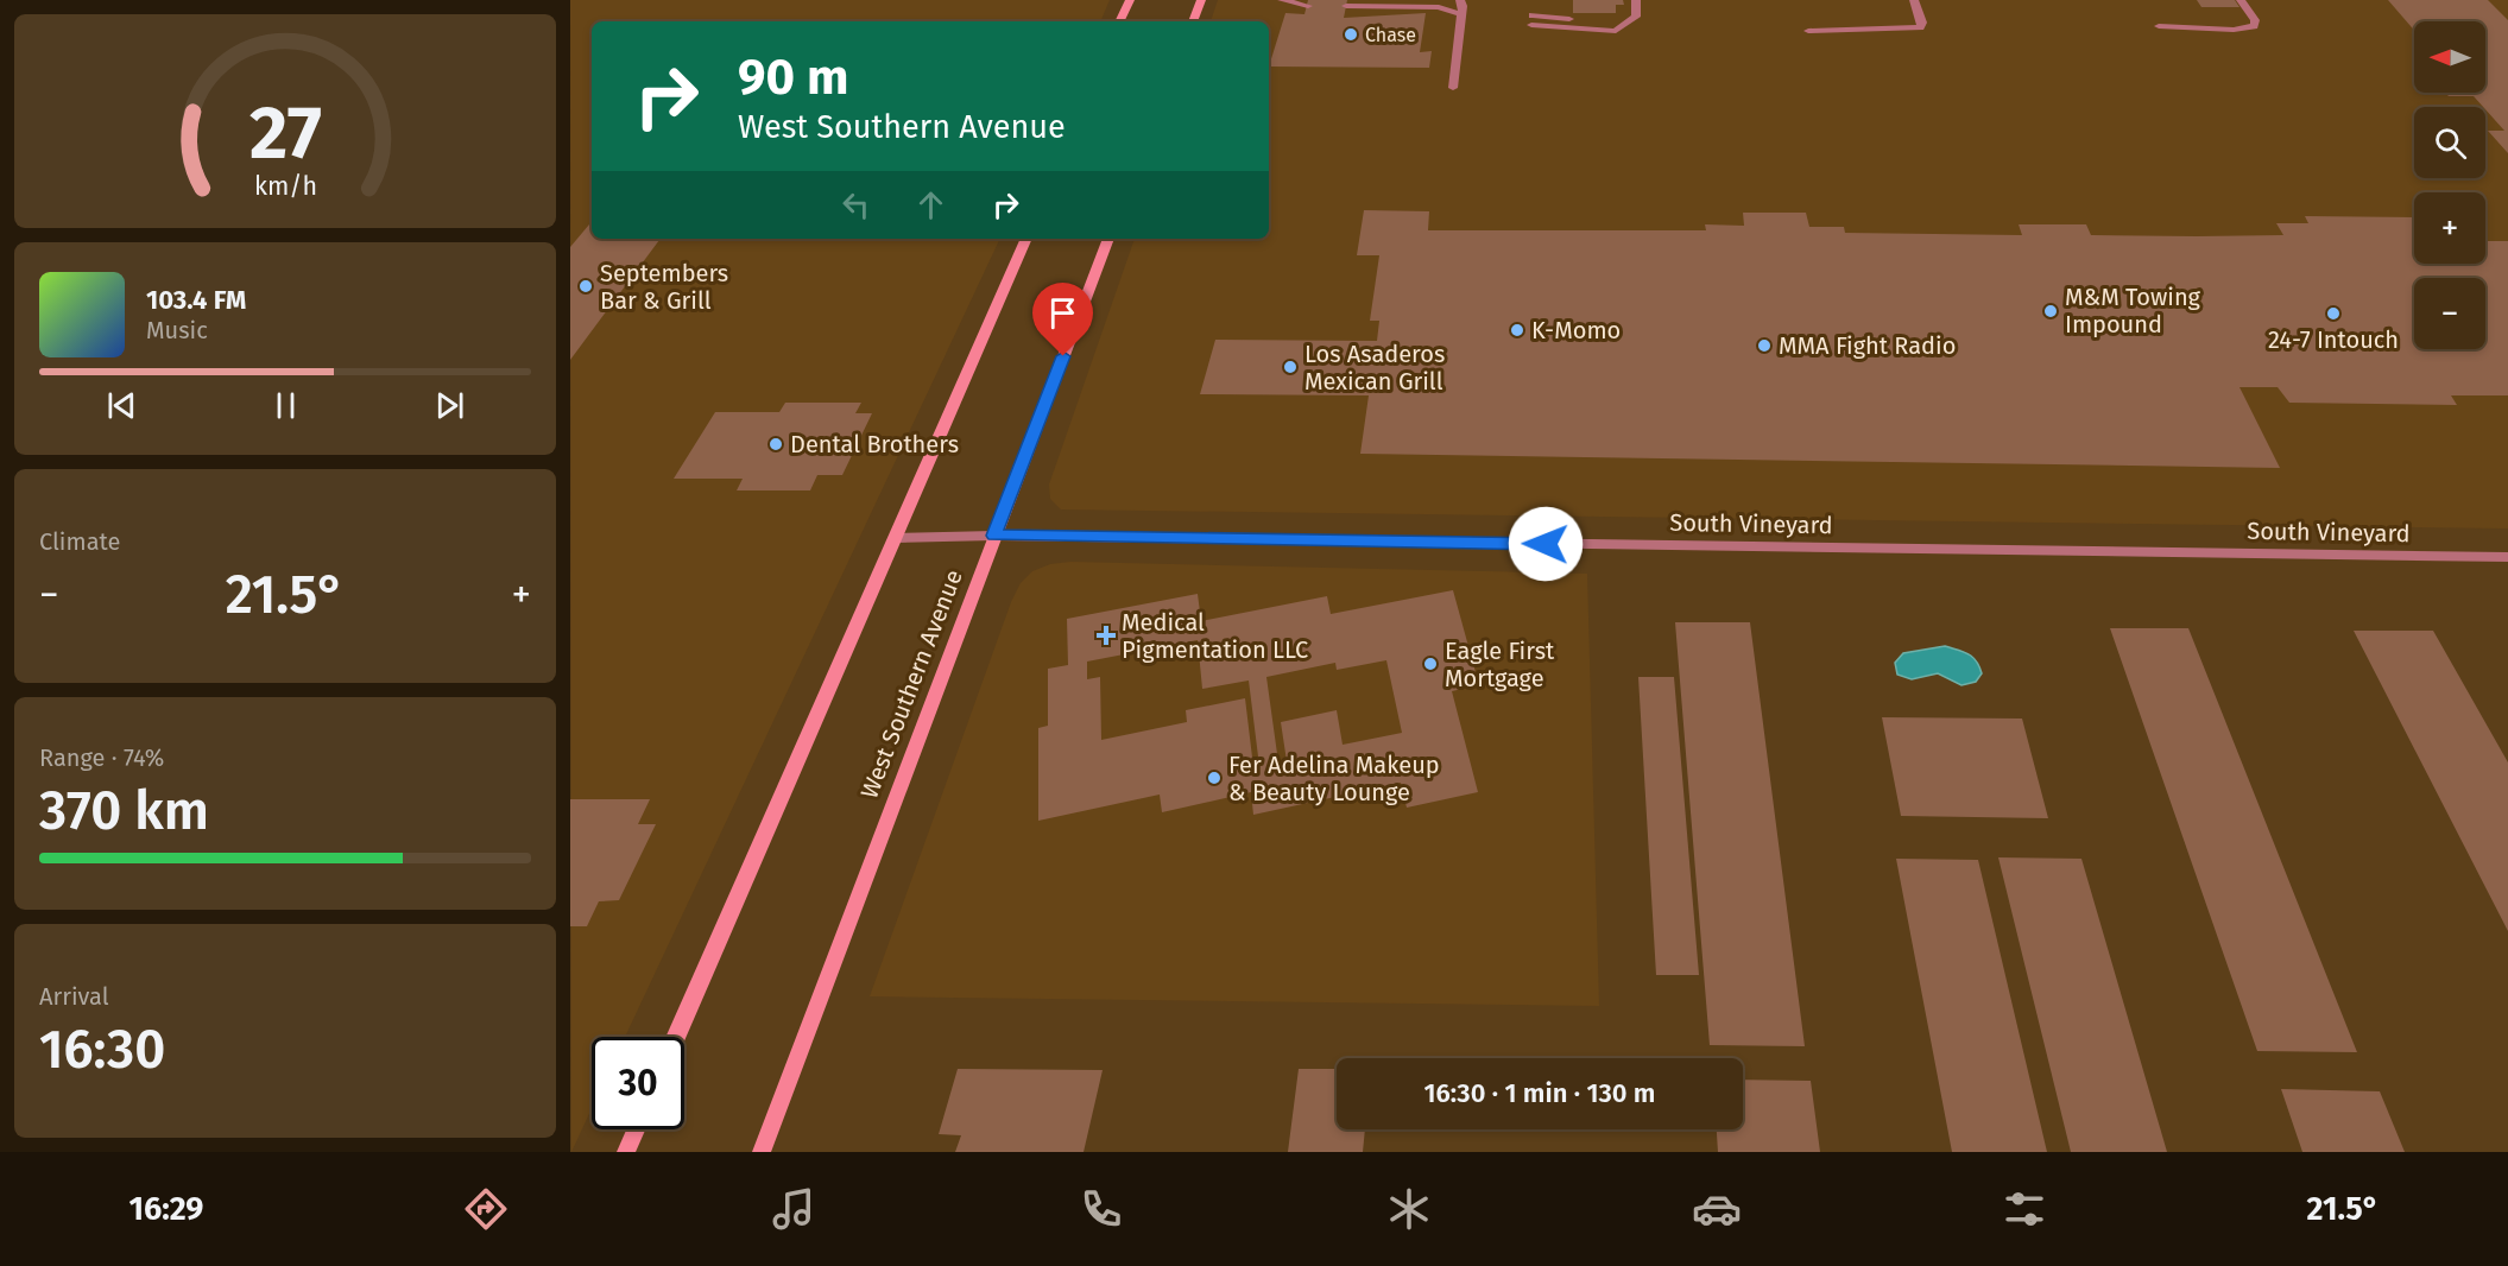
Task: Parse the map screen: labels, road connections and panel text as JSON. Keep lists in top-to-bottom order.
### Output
{
  "streets": {
    "main road": ["West Southern Avenue"],
    "street": ["South Vineyard"]
  },
  "crossings": [
    ["South Vineyard", "West Southern Avenue"]
  ],
  "places": {
    "other": [
      "Chase",
      "Septembers Bar & Grill",
      "M&M Towing Impound",
      "24-7 Intouch",
      "K-Momo",
      "MMA Fight Radio",
      "Los Asaderos Mexican Grill",
      "Dental Brothers",
      "Eagle First Mortgage",
      "Fer Adelina Makeup & Beauty Lounge"
    ],
    "health": ["Medical Pigmentation LLC"]
  },
  "north": "left",
  "page": {
    "map_buttons": ["+", "−"],
    "turn": ["90 m", "West Southern Avenue"],
    "song": ["103.4 FM", "Music"],
    "tile": [
      "Climate",
      ["Range · 74%", "370 km"],
      ["Arrival", "16:30"]
    ],
    "heat": ["−", "21.5°", "+"],
    "limit": "30",
    "trip": "16:30 · 1 min · 130 m",
    "tabs": ["16:29", "21.5°"],
    "gauge": ["27", "km/h"]
  }
}
